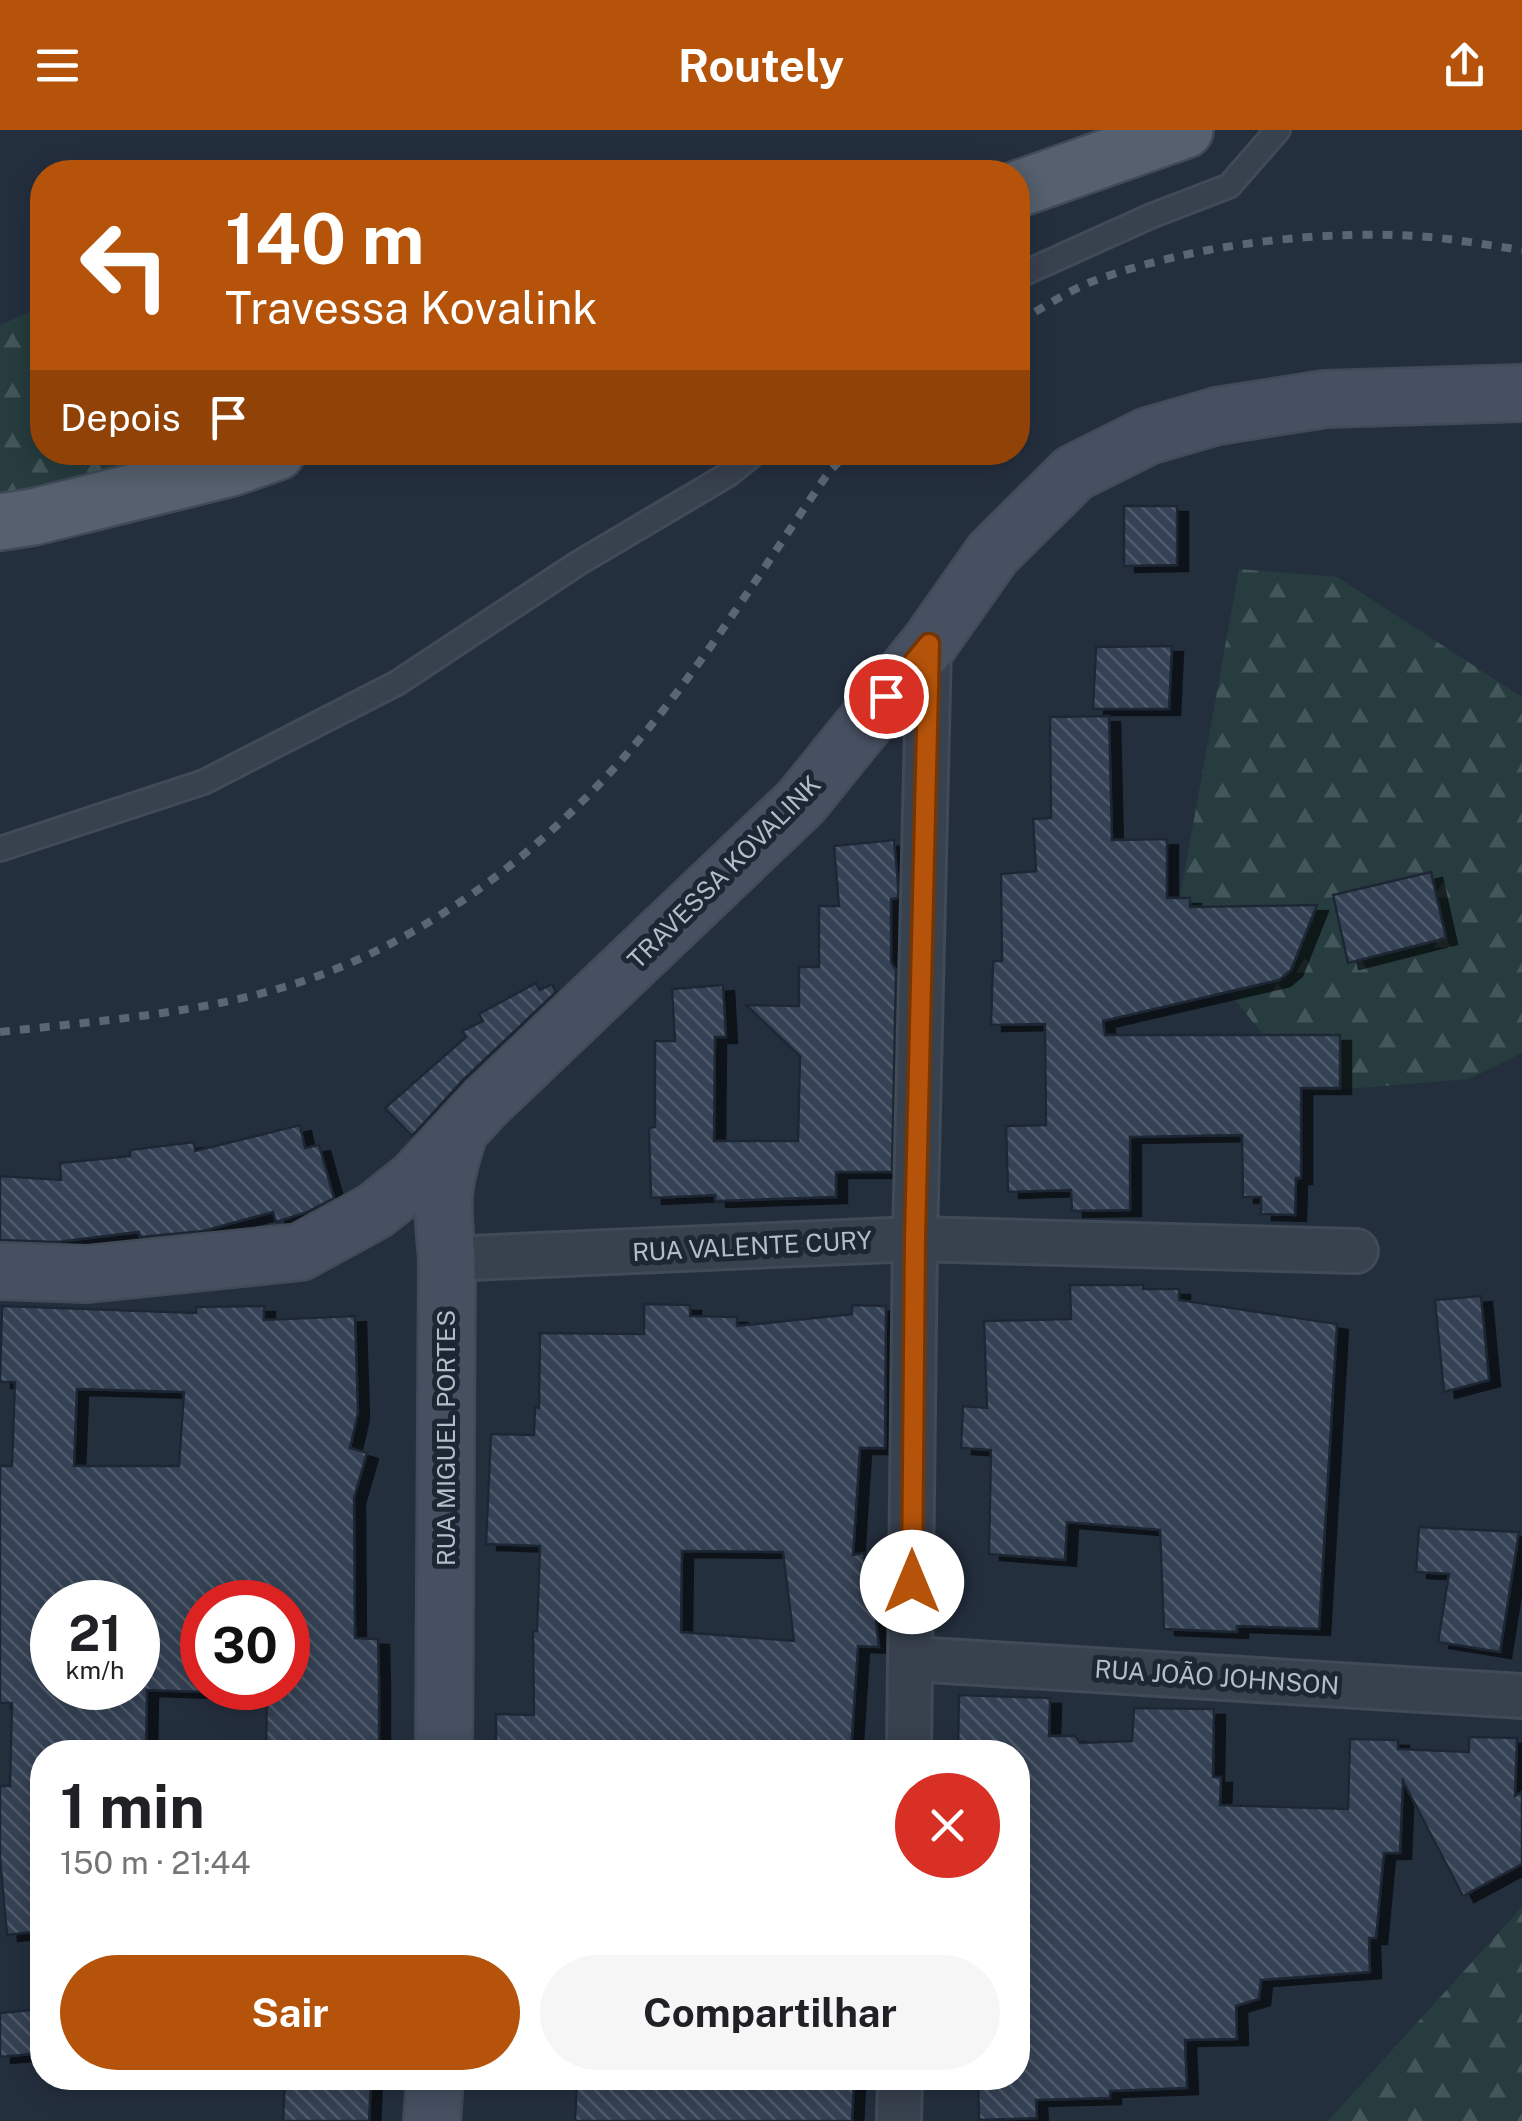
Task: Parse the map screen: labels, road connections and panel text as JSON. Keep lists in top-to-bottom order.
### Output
{
  "streets": {
    "street": [
      "TRAVESSA KOVALINK",
      "RUA VALENTE CURY",
      "RUA MIGUEL PORTES",
      "RUA JOÃO JOHNSON"
    ]
  },
  "crossings": [
    ["TRAVESSA KOVALINK", "RUA MIGUEL PORTES"],
    ["RUA VALENTE CURY", "RUA MIGUEL PORTES"]
  ],
  "page": {
    "header": "Routely",
    "turn": ["140 m", "Travessa Kovalink"],
    "then": "Depois",
    "speed": "21 km/h",
    "limit": "30",
    "heading": ["1 min", "150 m · 21:44"],
    "buttons": ["Sair", "Compartilhar"]
  }
}
